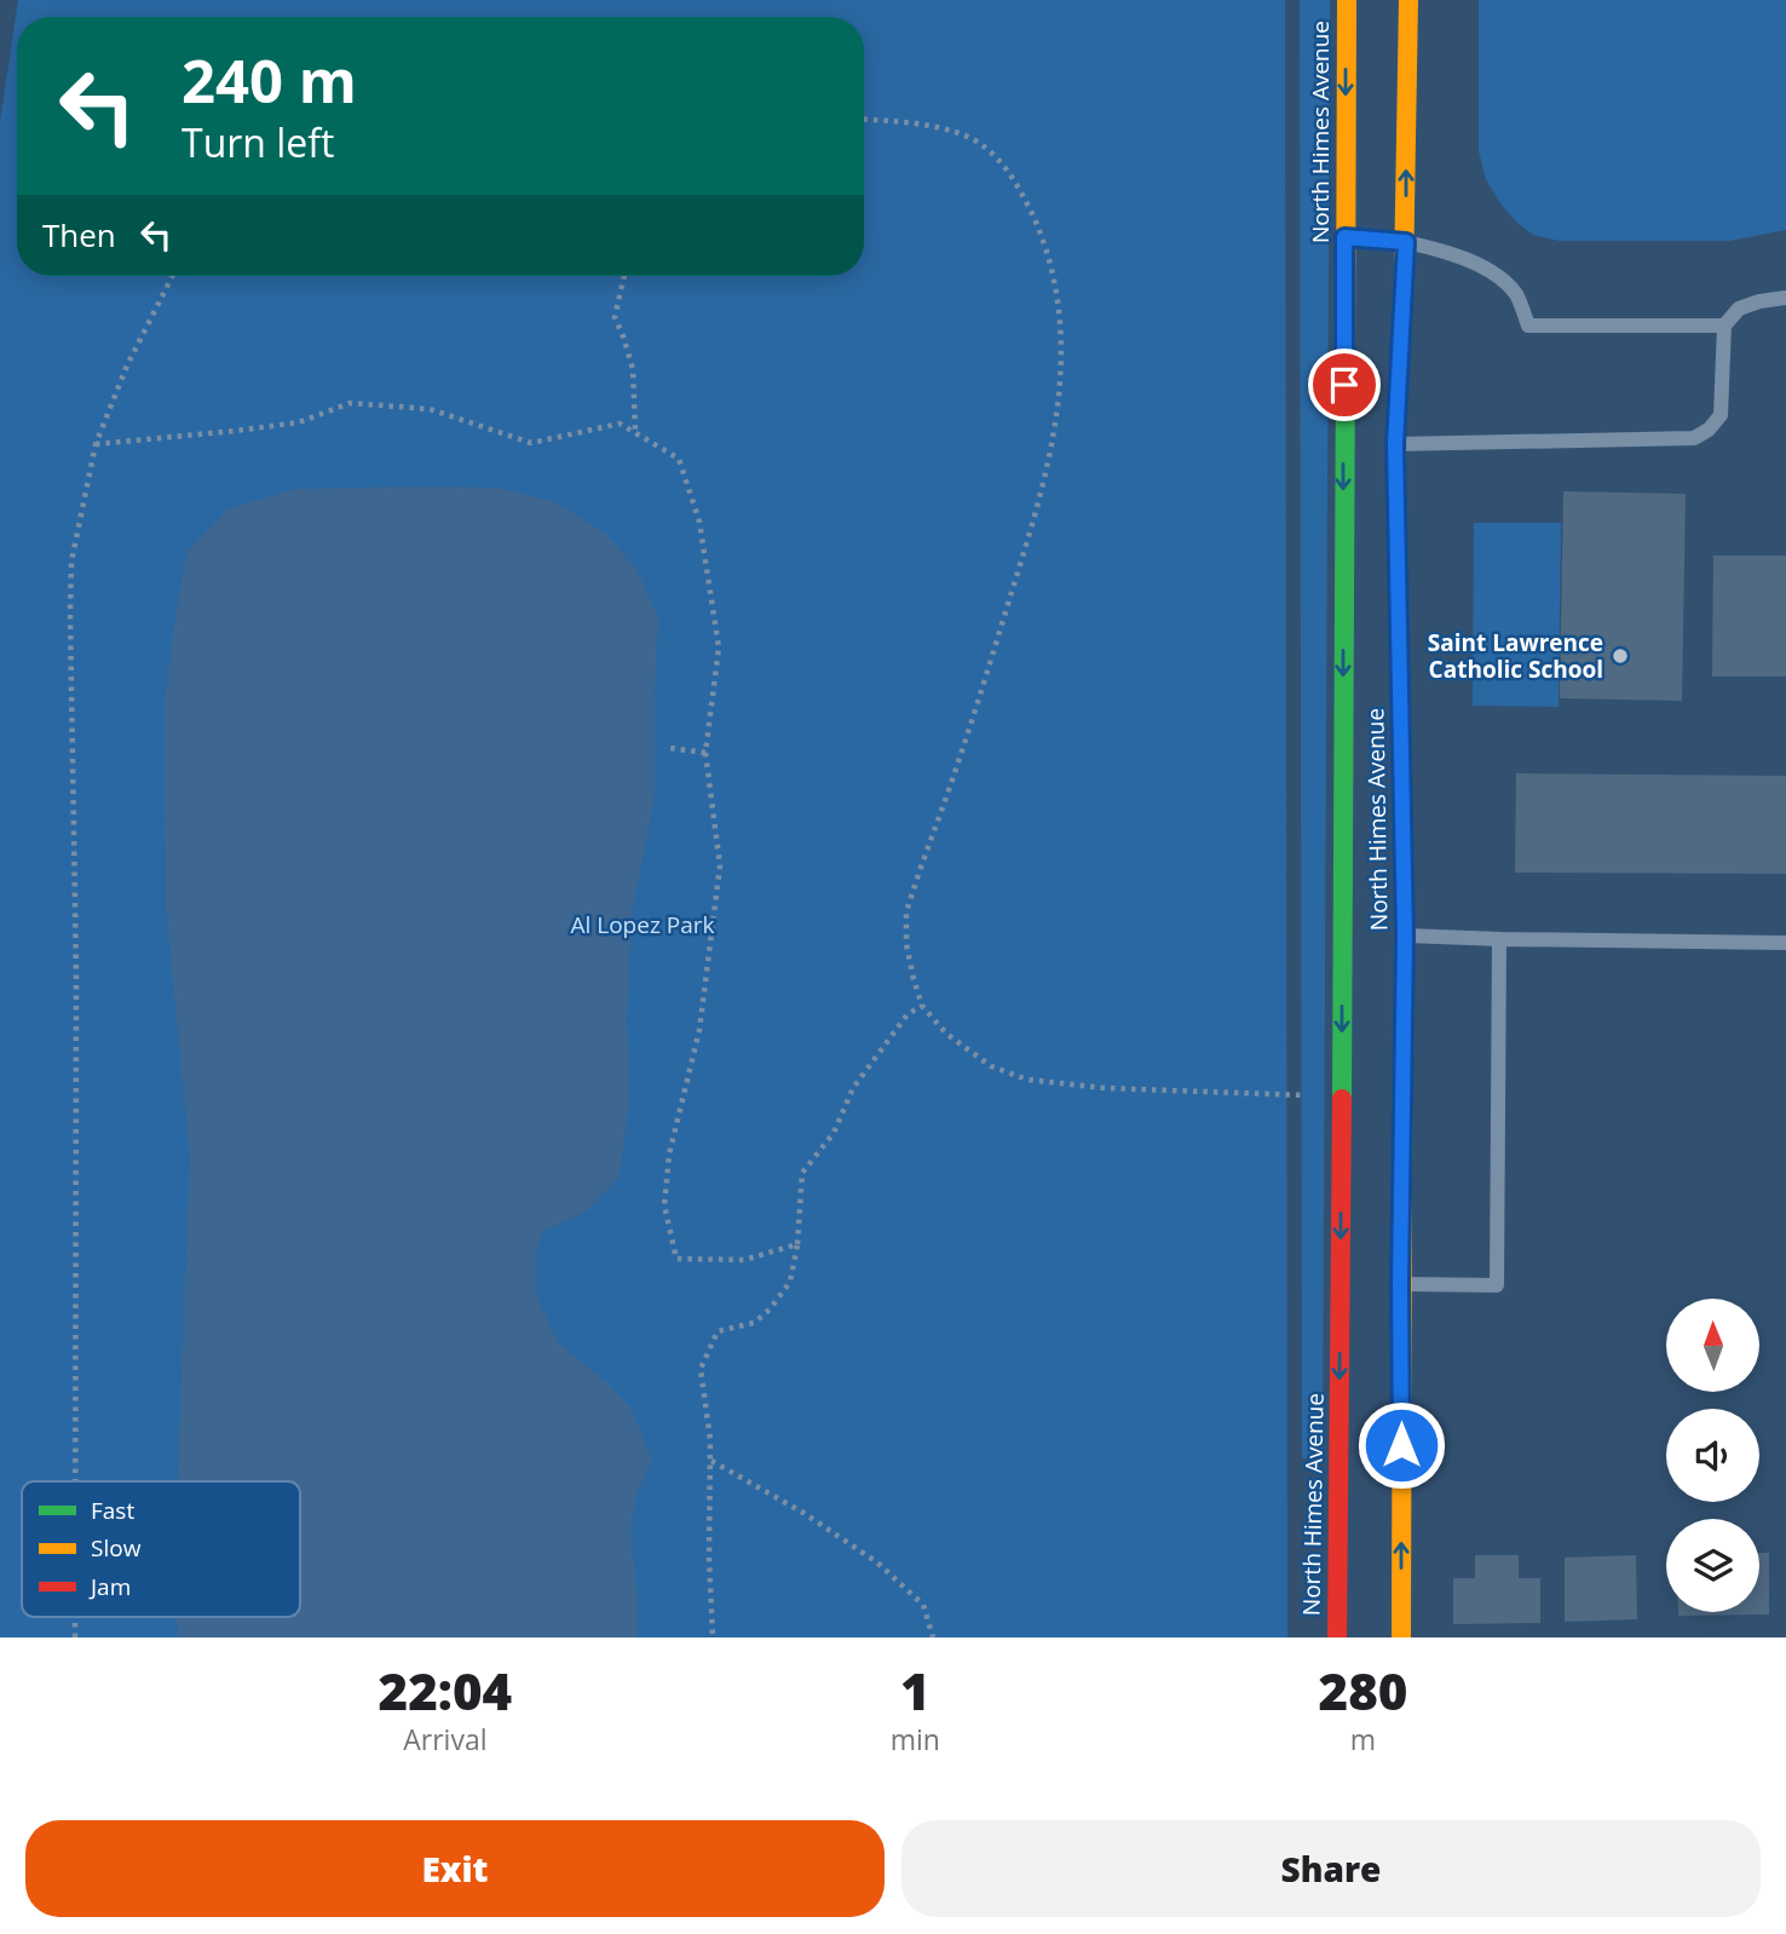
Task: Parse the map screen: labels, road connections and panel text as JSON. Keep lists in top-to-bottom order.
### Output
{
  "streets": {
    "street": ["North Himes Avenue"]
  },
  "parks": ["Al Lopez Park"],
  "places": ["Saint Lawrence Catholic School"],
  "legend": ["Fast", "Slow", "Jam"],
  "north": "top",
  "page": {
    "turn": ["240 m", "Turn left"],
    "then": "Then",
    "eta": [
      "22:04",
      "Arrival",
      "1",
      "min",
      "280",
      "m"
    ],
    "buttons": ["Exit", "Share"]
  }
}
